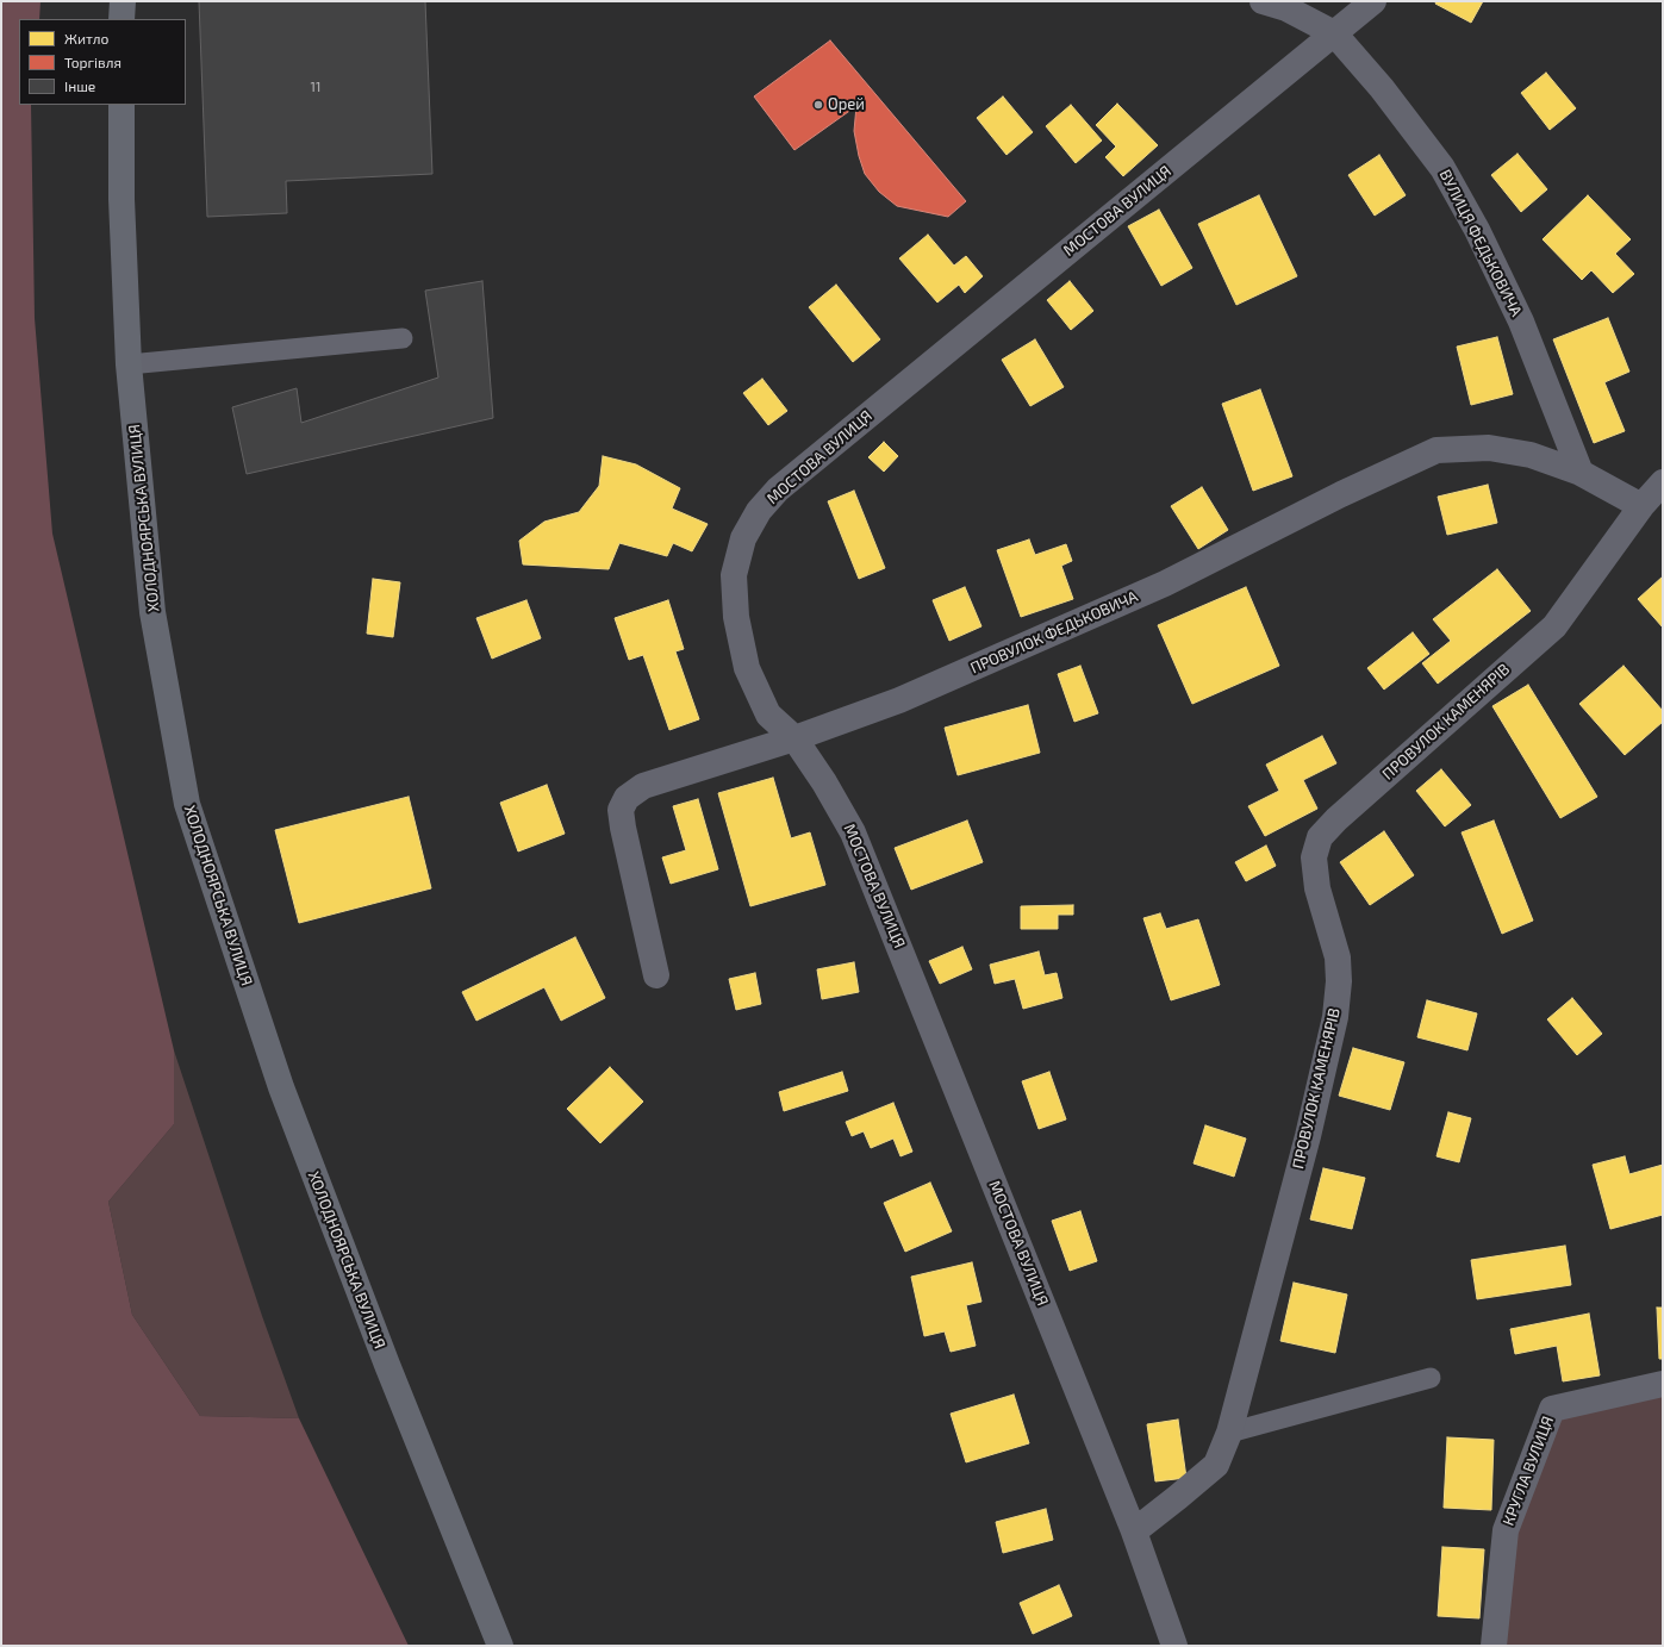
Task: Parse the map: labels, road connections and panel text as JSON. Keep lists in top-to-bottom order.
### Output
{
  "streets": {
    "main road": ["ХОЛОДНОЯРСЬКА ВУЛИЦЯ"],
    "street": [
      "МОСТОВА ВУЛИЦЯ",
      "ВУЛИЦЯ ФЕДЬКОВИЧА",
      "ПРОВУЛОК ФЕДЬКОВИЧА",
      "ПРОВУЛОК КАМЕНЯРІВ",
      "КРУГЛА ВУЛИЦЯ"
    ]
  },
  "crossings": [
    ["МОСТОВА ВУЛИЦЯ", "ВУЛИЦЯ ФЕДЬКОВИЧА"],
    ["МОСТОВА ВУЛИЦЯ", "ПРОВУЛОК ФЕДЬКОВИЧА"],
    ["МОСТОВА ВУЛИЦЯ", "ПРОВУЛОК КАМЕНЯРІВ"],
    ["ВУЛИЦЯ ФЕДЬКОВИЧА", "ПРОВУЛОК ФЕДЬКОВИЧА"],
    ["ПРОВУЛОК ФЕДЬКОВИЧА", "ПРОВУЛОК КАМЕНЯРІВ"]
  ],
  "places": ["Орей"],
  "house_numbers": ["11"],
  "legend": ["Житло", "Торгівля", "Інше"]
}
